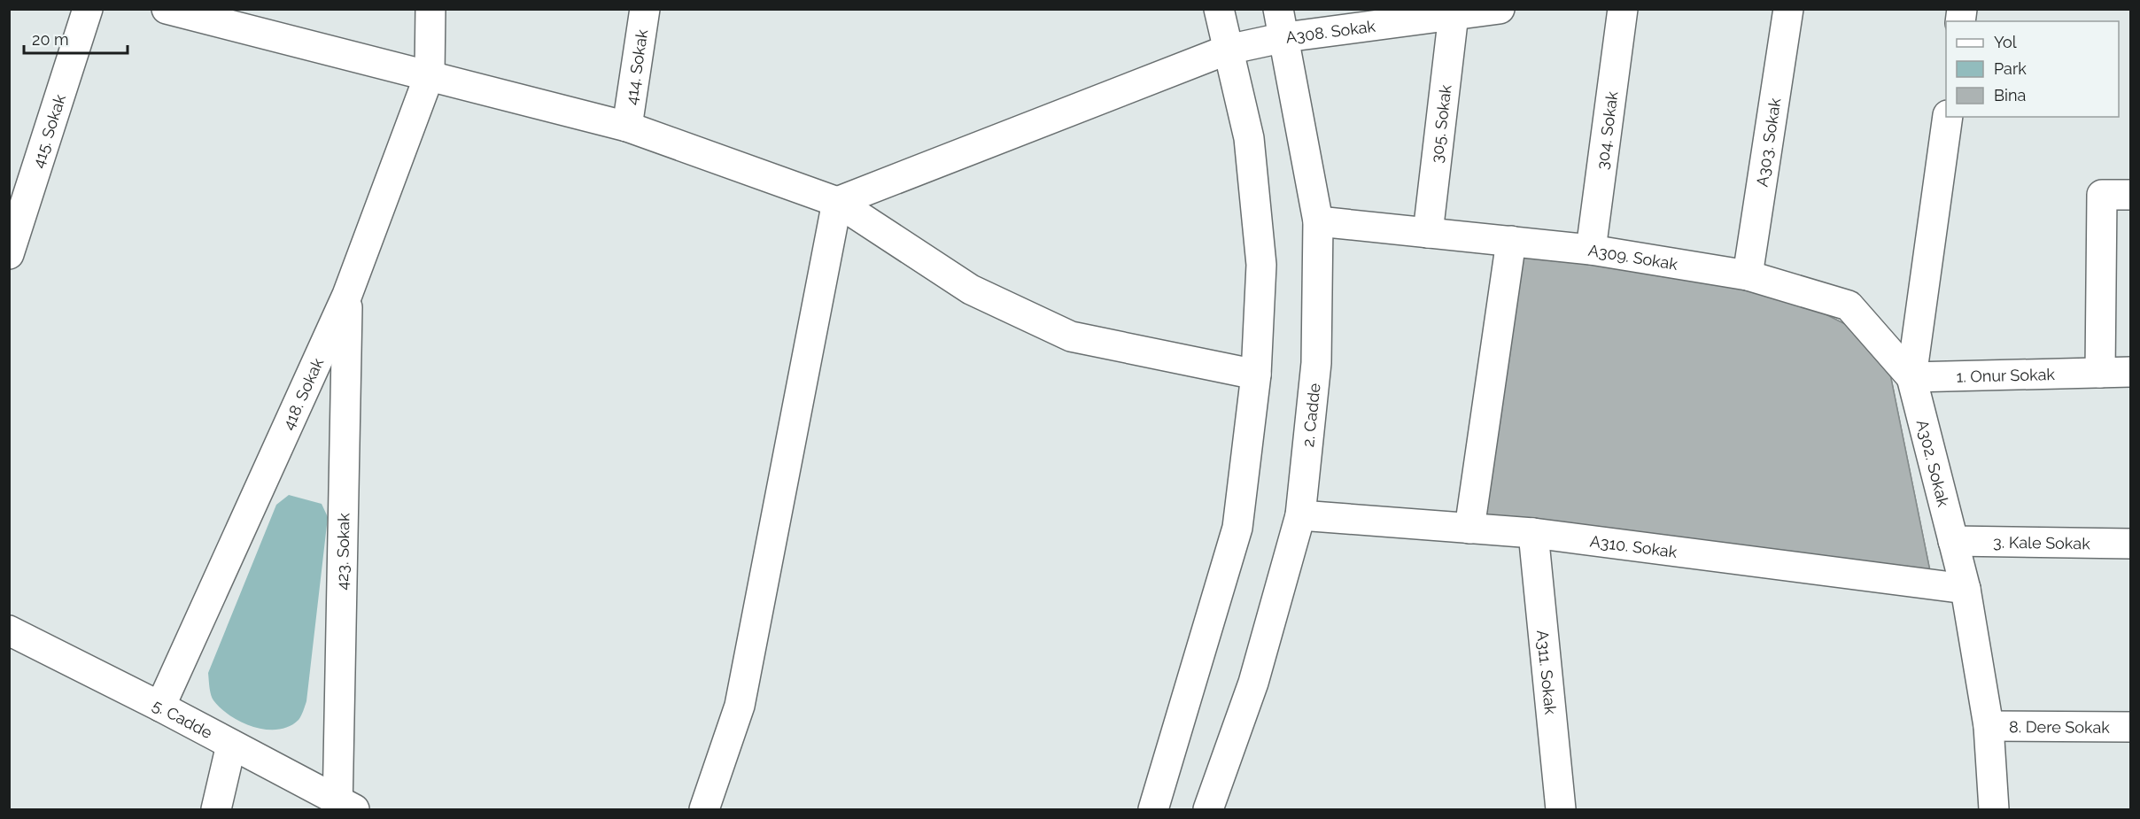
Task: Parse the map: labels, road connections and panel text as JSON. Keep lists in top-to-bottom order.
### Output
{
  "streets": {
    "street": [
      "A308. Sokak",
      "414. Sokak",
      "305. Sokak",
      "304. Sokak",
      "415. Sokak",
      "A303. Sokak",
      "A309. Sokak",
      "1. Onur Sokak",
      "418. Sokak",
      "2. Cadde",
      "A302. Sokak",
      "3. Kale Sokak",
      "A310. Sokak",
      "423. Sokak",
      "A311. Sokak",
      "5. Cadde",
      "8. Dere Sokak"
    ]
  },
  "crossings": [
    ["A308. Sokak", "305. Sokak"],
    ["A308. Sokak", "2. Cadde"],
    ["305. Sokak", "A309. Sokak"],
    ["304. Sokak", "A309. Sokak"],
    ["A303. Sokak", "A309. Sokak"],
    ["A309. Sokak", "1. Onur Sokak"],
    ["A309. Sokak", "2. Cadde"],
    ["A309. Sokak", "A302. Sokak"],
    ["1. Onur Sokak", "A302. Sokak"],
    ["418. Sokak", "423. Sokak"],
    ["418. Sokak", "5. Cadde"],
    ["2. Cadde", "A310. Sokak"],
    ["A302. Sokak", "3. Kale Sokak"],
    ["A302. Sokak", "A310. Sokak"],
    ["A302. Sokak", "8. Dere Sokak"],
    ["A310. Sokak", "A311. Sokak"],
    ["423. Sokak", "5. Cadde"]
  ],
  "legend": ["Yol", "Park", "Bina"],
  "scale_bar": "20 m"
}
